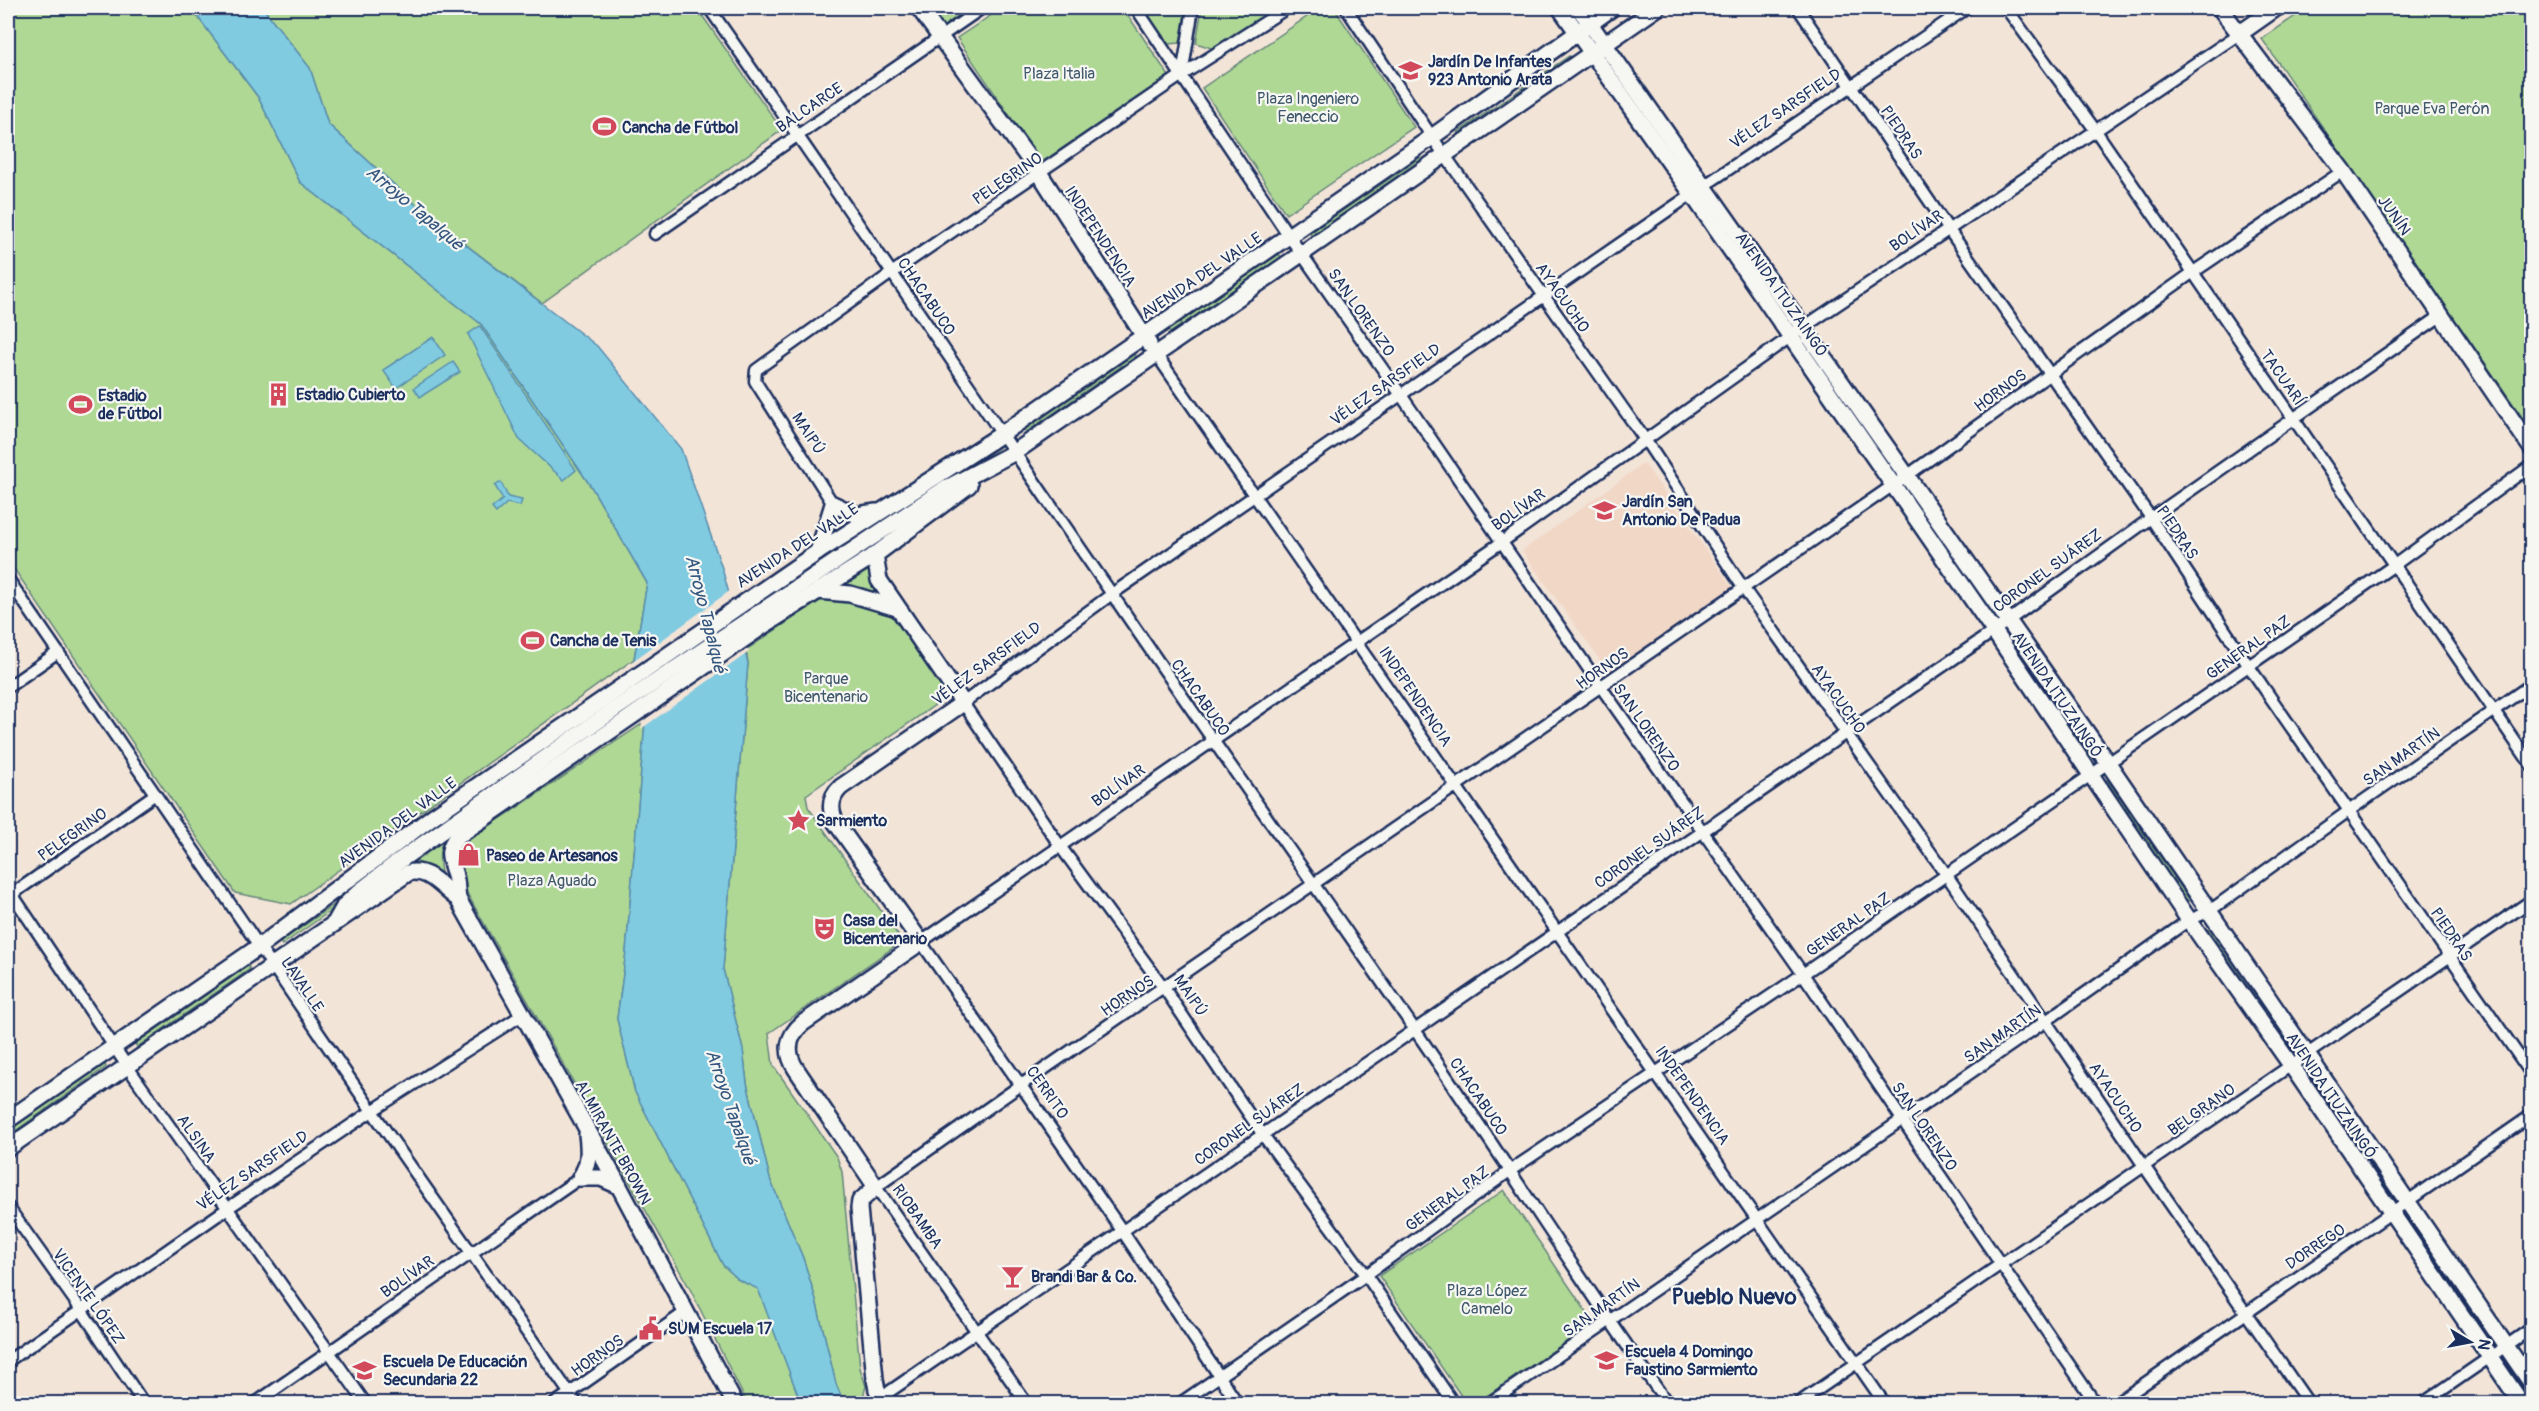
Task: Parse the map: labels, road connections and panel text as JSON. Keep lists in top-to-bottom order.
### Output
{
  "streets": {
    "main road": [
      "VÉLEZ SARSFIELD",
      "JUNÍN",
      "BOLÍVAR",
      "INDEPENDENCIA",
      "AVENIDA DEL VALLE",
      "AVENIDA ITUZAINGÓ",
      "MAIPÚ",
      "CERRITO",
      "ALMIRANTE BROWN",
      "RIOBAMBA"
    ],
    "street": [
      "BALCARCE",
      "PIEDRAS",
      "PELEGRINO",
      "CHACABUCO",
      "AYACUCHO",
      "SAN LORENZO",
      "TACUARÍ",
      "HORNOS",
      "CORONEL SUÁREZ",
      "GENERAL PAZ",
      "SAN MARTÍN",
      "LAVALLE",
      "BELGRANO",
      "ALSINA",
      "DORREGO",
      "VICENTE LÓPEZ"
    ]
  },
  "crossings": [
    ["BALCARCE", "INDEPENDENCIA"],
    ["BALCARCE", "CHACABUCO"],
    ["VÉLEZ SARSFIELD", "PIEDRAS"],
    ["VÉLEZ SARSFIELD", "INDEPENDENCIA"],
    ["VÉLEZ SARSFIELD", "AVENIDA ITUZAINGÓ"],
    ["VÉLEZ SARSFIELD", "CHACABUCO"],
    ["VÉLEZ SARSFIELD", "AYACUCHO"],
    ["VÉLEZ SARSFIELD", "SAN LORENZO"],
    ["VÉLEZ SARSFIELD", "MAIPÚ"],
    ["VÉLEZ SARSFIELD", "LAVALLE"],
    ["VÉLEZ SARSFIELD", "CERRITO"],
    ["VÉLEZ SARSFIELD", "ALSINA"],
    ["VÉLEZ SARSFIELD", "ALMIRANTE BROWN"],
    ["VÉLEZ SARSFIELD", "VICENTE LÓPEZ"],
    ["PIEDRAS", "BOLÍVAR"],
    ["PIEDRAS", "HORNOS"],
    ["PIEDRAS", "CORONEL SUÁREZ"],
    ["PIEDRAS", "GENERAL PAZ"],
    ["PIEDRAS", "SAN MARTÍN"],
    ["PIEDRAS", "BELGRANO"],
    ["PELEGRINO", "INDEPENDENCIA"],
    ["PELEGRINO", "CHACABUCO"],
    ["PELEGRINO", "SAN LORENZO"],
    ["PELEGRINO", "MAIPÚ"],
    ["PELEGRINO", "LAVALLE"],
    ["PELEGRINO", "ALSINA"],
    ["JUNÍN", "BOLÍVAR"],
    ["JUNÍN", "HORNOS"],
    ["JUNÍN", "CORONEL SUÁREZ"],
    ["BOLÍVAR", "INDEPENDENCIA"],
    ["BOLÍVAR", "AVENIDA ITUZAINGÓ"],
    ["BOLÍVAR", "CHACABUCO"],
    ["BOLÍVAR", "AYACUCHO"],
    ["BOLÍVAR", "SAN LORENZO"],
    ["BOLÍVAR", "TACUARÍ"],
    ["BOLÍVAR", "MAIPÚ"],
    ["BOLÍVAR", "LAVALLE"],
    ["BOLÍVAR", "CERRITO"],
    ["BOLÍVAR", "ALSINA"],
    ["BOLÍVAR", "RIOBAMBA"],
    ["INDEPENDENCIA", "AVENIDA DEL VALLE"],
    ["INDEPENDENCIA", "HORNOS"],
    ["INDEPENDENCIA", "CORONEL SUÁREZ"],
    ["INDEPENDENCIA", "GENERAL PAZ"],
    ["INDEPENDENCIA", "SAN MARTÍN"],
    ["INDEPENDENCIA", "BELGRANO"],
    ["AVENIDA DEL VALLE", "AVENIDA ITUZAINGÓ"],
    ["AVENIDA DEL VALLE", "CHACABUCO"],
    ["AVENIDA DEL VALLE", "AYACUCHO"],
    ["AVENIDA DEL VALLE", "SAN LORENZO"],
    ["AVENIDA DEL VALLE", "MAIPÚ"],
    ["AVENIDA DEL VALLE", "LAVALLE"],
    ["AVENIDA DEL VALLE", "ALSINA"],
    ["AVENIDA DEL VALLE", "ALMIRANTE BROWN"],
    ["AVENIDA ITUZAINGÓ", "HORNOS"],
    ["AVENIDA ITUZAINGÓ", "CORONEL SUÁREZ"],
    ["AVENIDA ITUZAINGÓ", "GENERAL PAZ"],
    ["AVENIDA ITUZAINGÓ", "SAN MARTÍN"],
    ["AVENIDA ITUZAINGÓ", "BELGRANO"],
    ["AVENIDA ITUZAINGÓ", "DORREGO"],
    ["CHACABUCO", "HORNOS"],
    ["CHACABUCO", "CORONEL SUÁREZ"],
    ["CHACABUCO", "GENERAL PAZ"],
    ["CHACABUCO", "SAN MARTÍN"],
    ["AYACUCHO", "HORNOS"],
    ["AYACUCHO", "CORONEL SUÁREZ"],
    ["AYACUCHO", "GENERAL PAZ"],
    ["AYACUCHO", "SAN MARTÍN"],
    ["AYACUCHO", "BELGRANO"],
    ["AYACUCHO", "DORREGO"],
    ["SAN LORENZO", "HORNOS"],
    ["SAN LORENZO", "CORONEL SUÁREZ"],
    ["SAN LORENZO", "GENERAL PAZ"],
    ["SAN LORENZO", "SAN MARTÍN"],
    ["SAN LORENZO", "BELGRANO"],
    ["TACUARÍ", "HORNOS"],
    ["TACUARÍ", "CORONEL SUÁREZ"],
    ["TACUARÍ", "GENERAL PAZ"],
    ["TACUARÍ", "SAN MARTÍN"],
    ["HORNOS", "MAIPÚ"],
    ["HORNOS", "LAVALLE"],
    ["HORNOS", "CERRITO"],
    ["HORNOS", "ALMIRANTE BROWN"],
    ["HORNOS", "RIOBAMBA"],
    ["MAIPÚ", "CORONEL SUÁREZ"],
    ["MAIPÚ", "GENERAL PAZ"],
    ["CORONEL SUÁREZ", "CERRITO"],
    ["CORONEL SUÁREZ", "RIOBAMBA"],
    ["GENERAL PAZ", "CERRITO"]
  ],
  "districts": ["Pueblo Nuevo"],
  "water": ["Arroyo Tapalqué"],
  "parks": [
    "Plaza Italia",
    "Plaza Ingeniero Feneccio",
    "Parque Eva Perón",
    "Parque Bicentenario",
    "Plaza Aguado",
    "Plaza López Camelo"
  ],
  "places": {
    "school or university": [
      "Jardín De Infantes 923 Antonio Arata",
      "Jardín San Antonio De Padua",
      "Escuela 4 Domingo Faustino Sarmiento",
      "Escuela De Educación Secundaria 22"
    ],
    "sports": ["Cancha de Fútbol", "Estadio de Fútbol", "Cancha de Tenis"],
    "building": ["Estadio Cubierto"],
    "place": ["Sarmiento"],
    "shop": ["Paseo de Artesanos"],
    "theatre": ["Casa del Bicentenario"],
    "bar": ["Brandi Bar & Co."],
    "public building": ["SUM Escuela 17"]
  },
  "north": "right"
}
